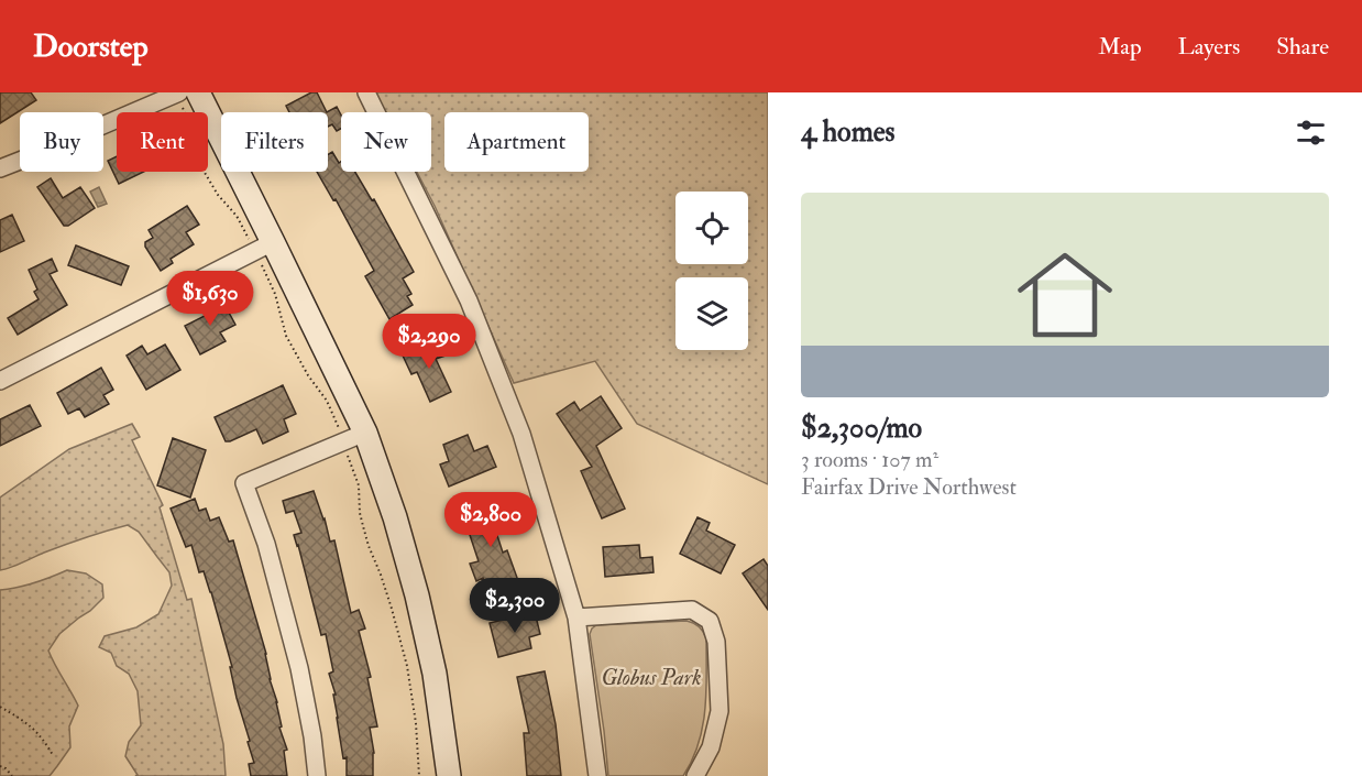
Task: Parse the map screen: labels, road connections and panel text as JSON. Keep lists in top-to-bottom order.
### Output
{
  "parks": ["Globus Park"],
  "page": {
    "header": "Doorstep",
    "nav": ["Map", "Layers", "Share"],
    "heading": "4 homes",
    "chip": [
      "Buy",
      "Rent",
      "Filters",
      "New",
      "Apartment"
    ],
    "list": [
      {
        "name": "$2,300/mo",
        "note": "3 rooms · 107 m² · Fairfax Drive Northwest"
      }
    ],
    "price": [
      "$1,630",
      "$2,290",
      "$2,800",
      "$2,300"
    ]
  }
}
